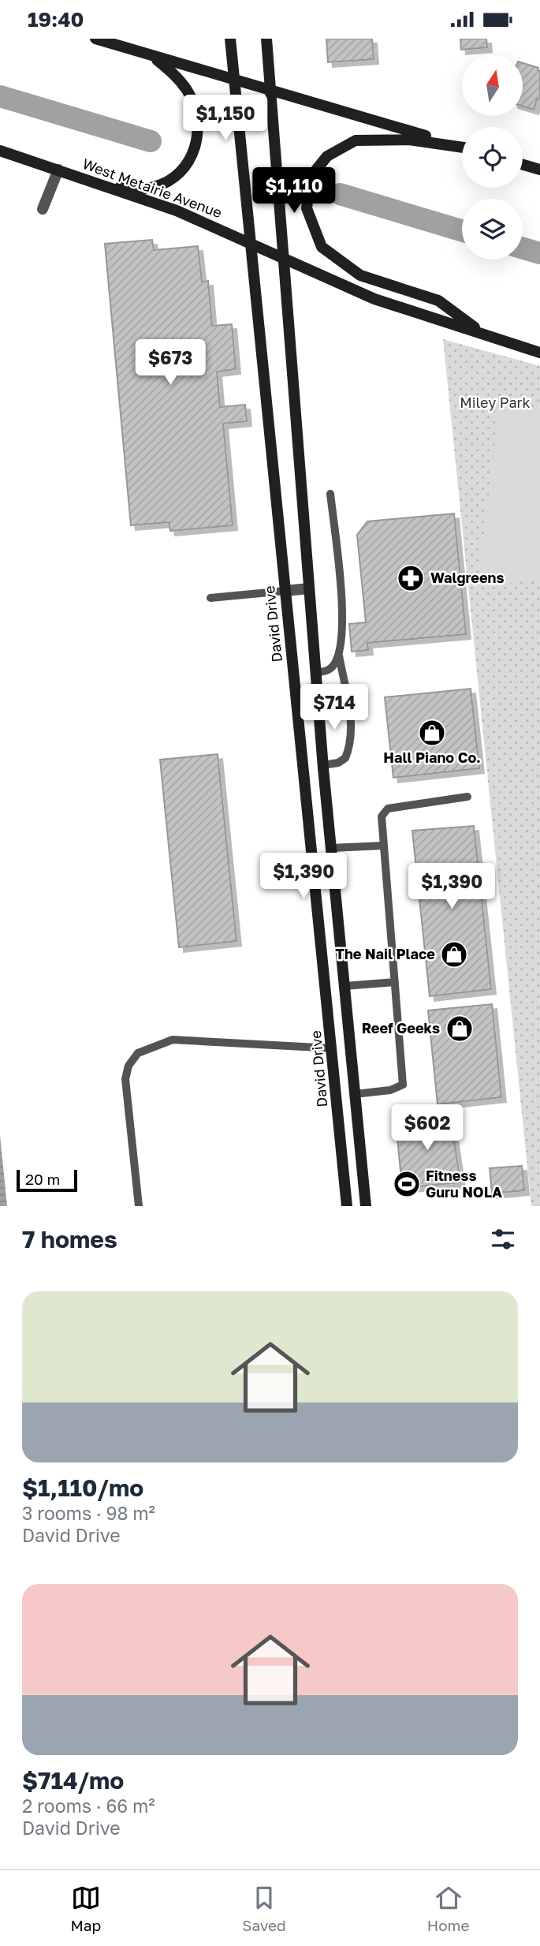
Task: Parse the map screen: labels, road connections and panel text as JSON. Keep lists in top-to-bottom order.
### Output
{
  "streets": {
    "main road": ["West Metairie Avenue", "David Drive"]
  },
  "crossings": [
    ["West Metairie Avenue", "David Drive"]
  ],
  "parks": ["Miley Park"],
  "places": {
    "pharmacy": ["Walgreens"],
    "shop": ["Hall Piano Co.", "The Nail Place", "Reef Geeks"],
    "sports": ["Fitness Guru NOLA"]
  },
  "scale_bar": "20 m",
  "north": "top",
  "page": {
    "status": "19:40",
    "price": [
      "$1,150",
      "$1,110",
      "$673",
      "$714",
      "$1,390",
      "$1,390",
      "$602"
    ],
    "scale": "20 m",
    "heading": "7 homes",
    "list": [
      {
        "name": "$1,110/mo",
        "note": "3 rooms · 98 m² · David Drive"
      },
      {
        "name": "$714/mo",
        "note": "2 rooms · 66 m² · David Drive"
      }
    ],
    "tabs": ["Map", "Saved", "Home"]
  }
}
